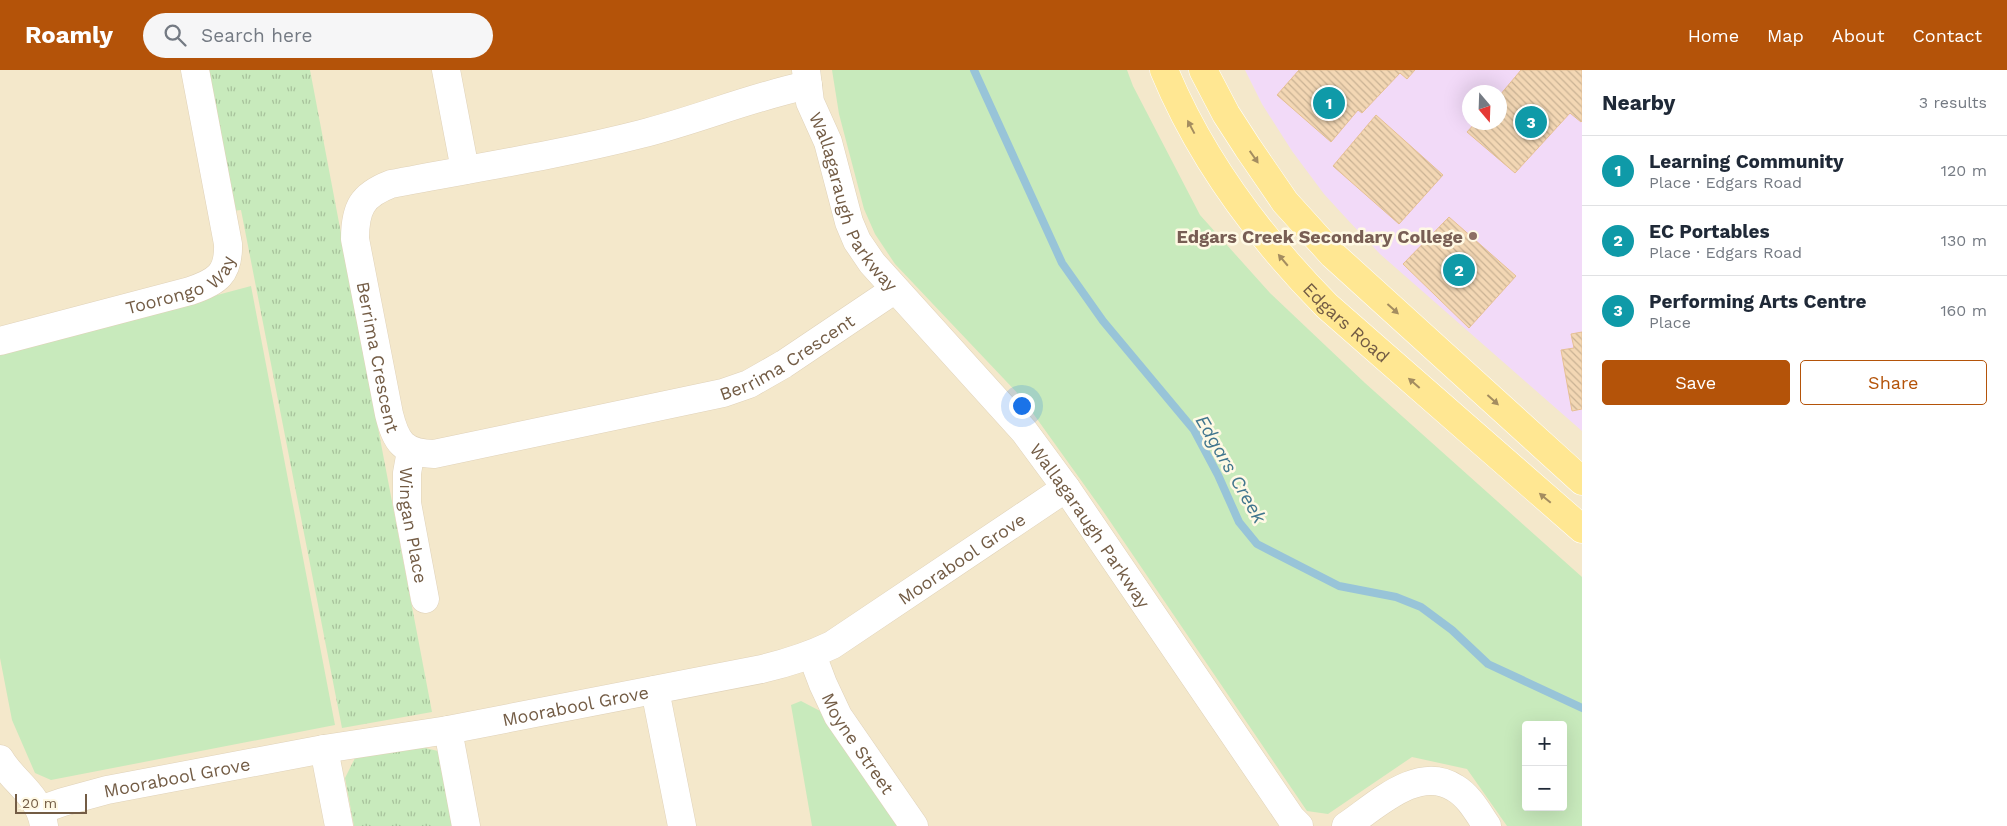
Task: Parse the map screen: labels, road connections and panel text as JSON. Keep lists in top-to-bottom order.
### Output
{
  "streets": {
    "main road": ["Edgars Road"],
    "street": [
      "Wallagaraugh Parkway",
      "Toorongo Way",
      "Berrima Crescent",
      "Wingan Place",
      "Moorabool Grove",
      "Moyne Street"
    ]
  },
  "crossings": [
    ["Wallagaraugh Parkway", "Berrima Crescent"],
    ["Wallagaraugh Parkway", "Moorabool Grove"],
    ["Berrima Crescent", "Wingan Place"],
    ["Moorabool Grove", "Moyne Street"]
  ],
  "water": ["Edgars Creek"],
  "places": ["Edgars Creek Secondary College"],
  "scale_bar": "20 m",
  "north": "bottom",
  "page": {
    "header": "Roamly",
    "search": "Search here",
    "nav": [
      "Home",
      "Map",
      "About",
      "Contact"
    ],
    "heading": ["Nearby", "3 results"],
    "pins": ["1", "3", "2"],
    "list": [
      {
        "mark": "1",
        "name": "Learning Community",
        "note": "Place · Edgars Road",
        "value": "120 m"
      },
      {
        "mark": "2",
        "name": "EC Portables",
        "note": "Place · Edgars Road",
        "value": "130 m"
      },
      {
        "mark": "3",
        "name": "Performing Arts Centre",
        "note": "Place",
        "value": "160 m"
      }
    ],
    "buttons": ["Save", "Share"],
    "map_buttons": ["+", "−"],
    "scale": "20 m"
  }
}
